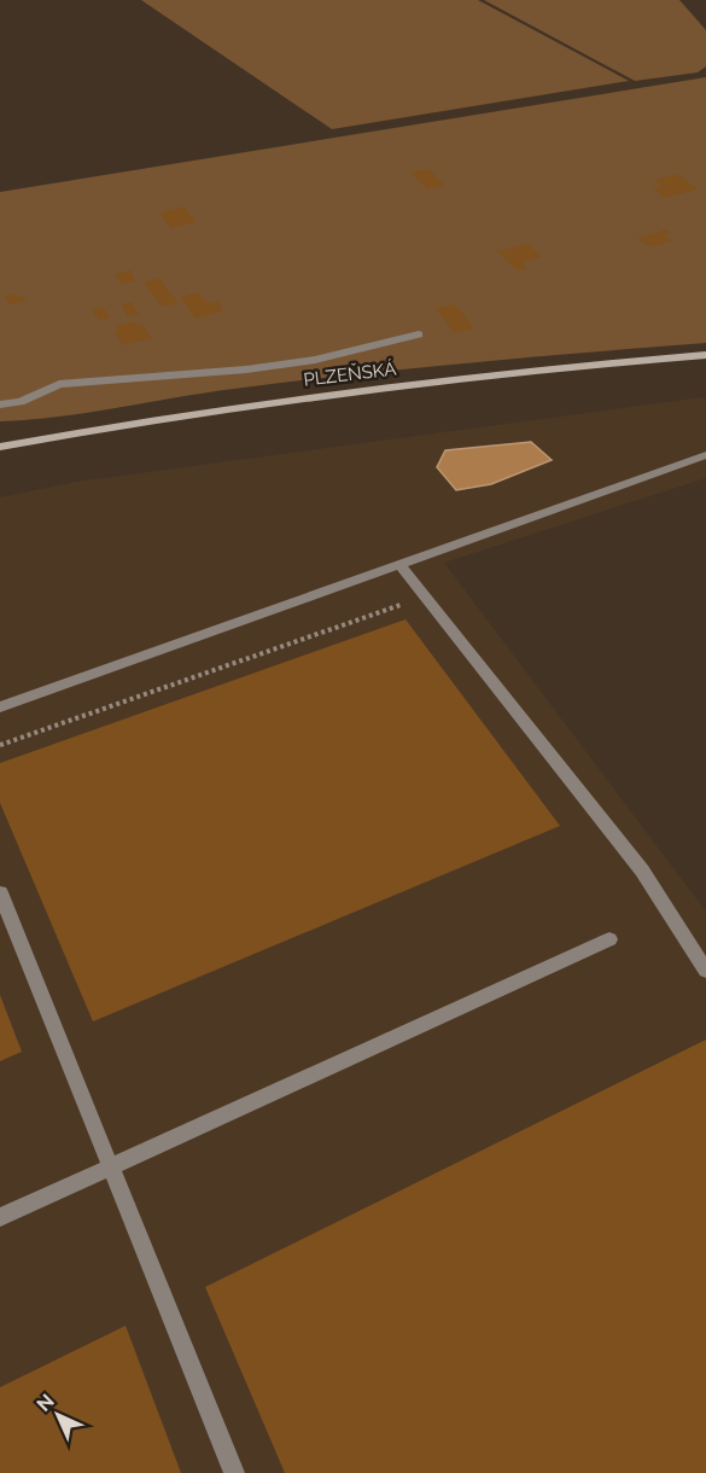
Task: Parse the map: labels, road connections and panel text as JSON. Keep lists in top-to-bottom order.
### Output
{
  "streets": {
    "main road": ["PLZEŇSKÁ"]
  },
  "north": "top left"
}
